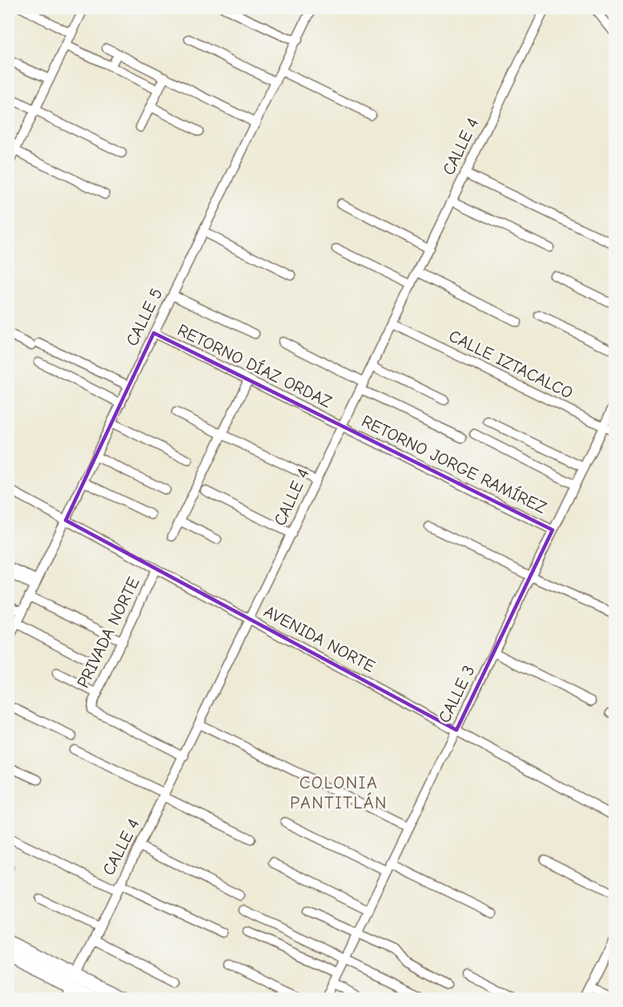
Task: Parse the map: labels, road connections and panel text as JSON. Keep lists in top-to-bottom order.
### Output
{
  "streets": {
    "street": [
      "CALLE 4",
      "CALLE 5",
      "CALLE IZTACALCO",
      "RETORNO DÍAZ ORDAZ",
      "RETORNO JORGE RAMÍREZ",
      "PRIVADA NORTE",
      "AVENIDA NORTE",
      "CALLE 3"
    ]
  },
  "crossings": [
    ["CALLE 4", "CALLE IZTACALCO"],
    ["CALLE 4", "RETORNO DÍAZ ORDAZ"],
    ["CALLE 4", "RETORNO JORGE RAMÍREZ"],
    ["CALLE 4", "PRIVADA NORTE"],
    ["CALLE 4", "AVENIDA NORTE"],
    ["CALLE 5", "RETORNO DÍAZ ORDAZ"],
    ["CALLE 5", "AVENIDA NORTE"],
    ["CALLE IZTACALCO", "CALLE 3"],
    ["RETORNO DÍAZ ORDAZ", "RETORNO JORGE RAMÍREZ"],
    ["RETORNO JORGE RAMÍREZ", "CALLE 3"],
    ["PRIVADA NORTE", "AVENIDA NORTE"],
    ["AVENIDA NORTE", "CALLE 3"]
  ],
  "districts": ["COLONIA PANTITLÁN"]
}
